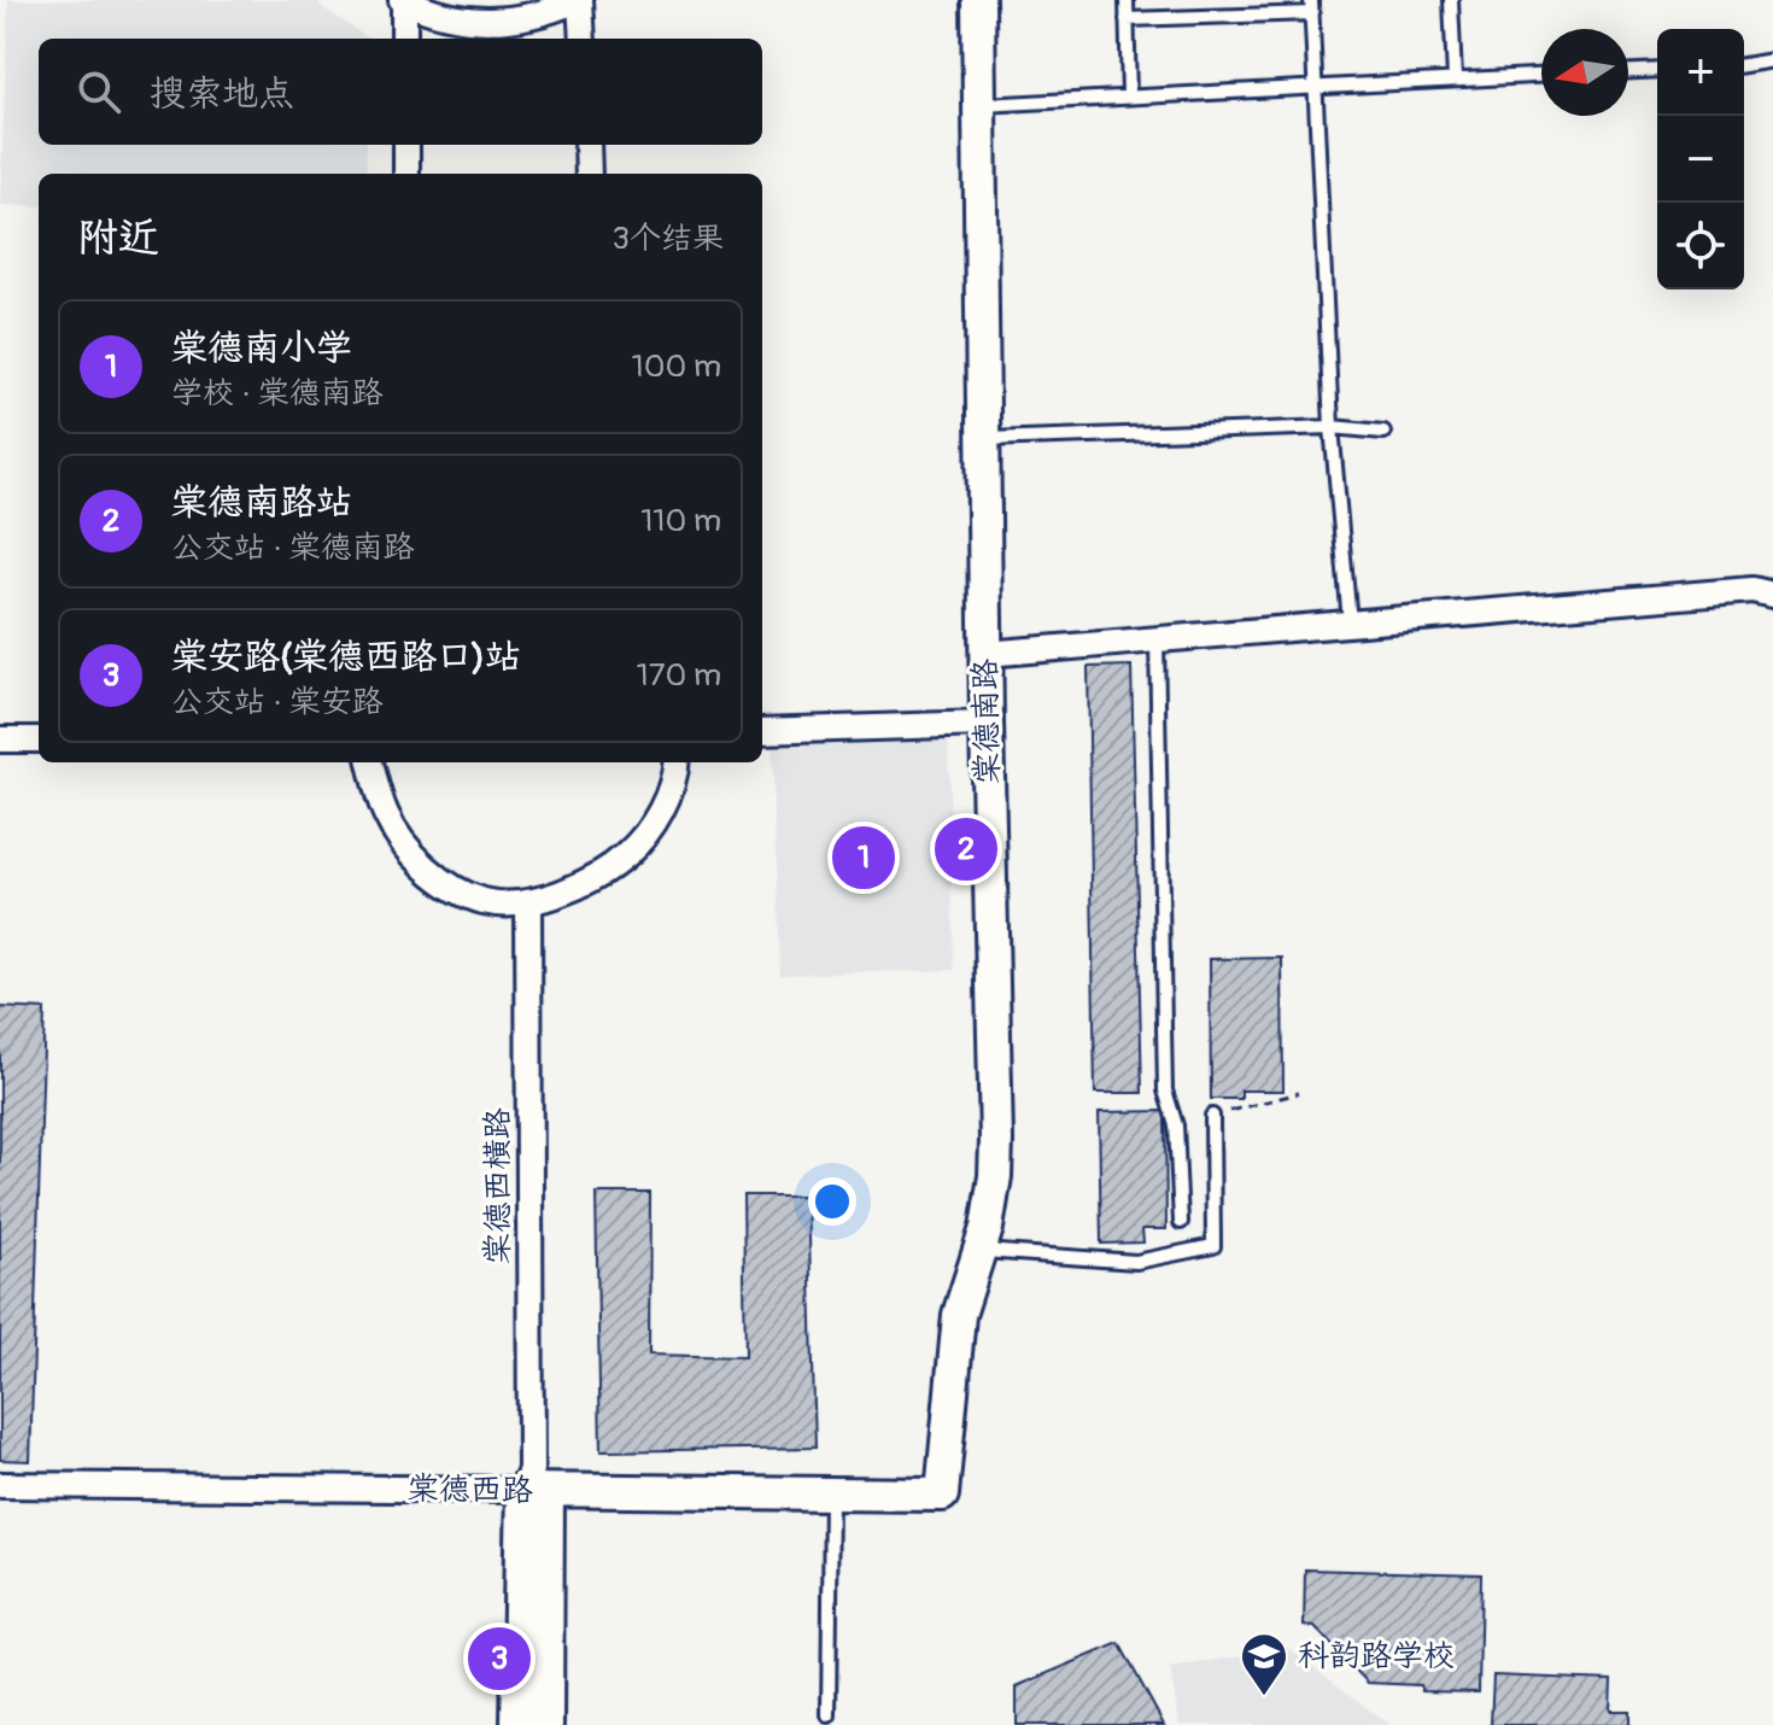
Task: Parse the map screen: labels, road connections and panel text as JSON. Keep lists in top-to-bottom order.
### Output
{
  "streets": {
    "street": ["棠德南路", "棠德西横路", "棠德西路"]
  },
  "crossings": [
    ["棠德南路", "棠德西路"],
    ["棠德西横路", "棠德西路"]
  ],
  "places": {
    "school or university": ["科韵路学校"]
  },
  "north": "left",
  "page": {
    "map_buttons": ["+", "−"],
    "search": "搜索地点",
    "heading": ["附近", "3个结果"],
    "list": [
      {
        "mark": "1",
        "name": "棠德南小学",
        "note": "学校 · 棠德南路",
        "value": "100 m"
      },
      {
        "mark": "2",
        "name": "棠德南路站",
        "note": "公交站 · 棠德南路",
        "value": "110 m"
      },
      {
        "mark": "3",
        "name": "棠安路(棠德西路口)站",
        "note": "公交站 · 棠安路",
        "value": "170 m"
      }
    ],
    "pins": ["2", "1", "3"]
  }
}
